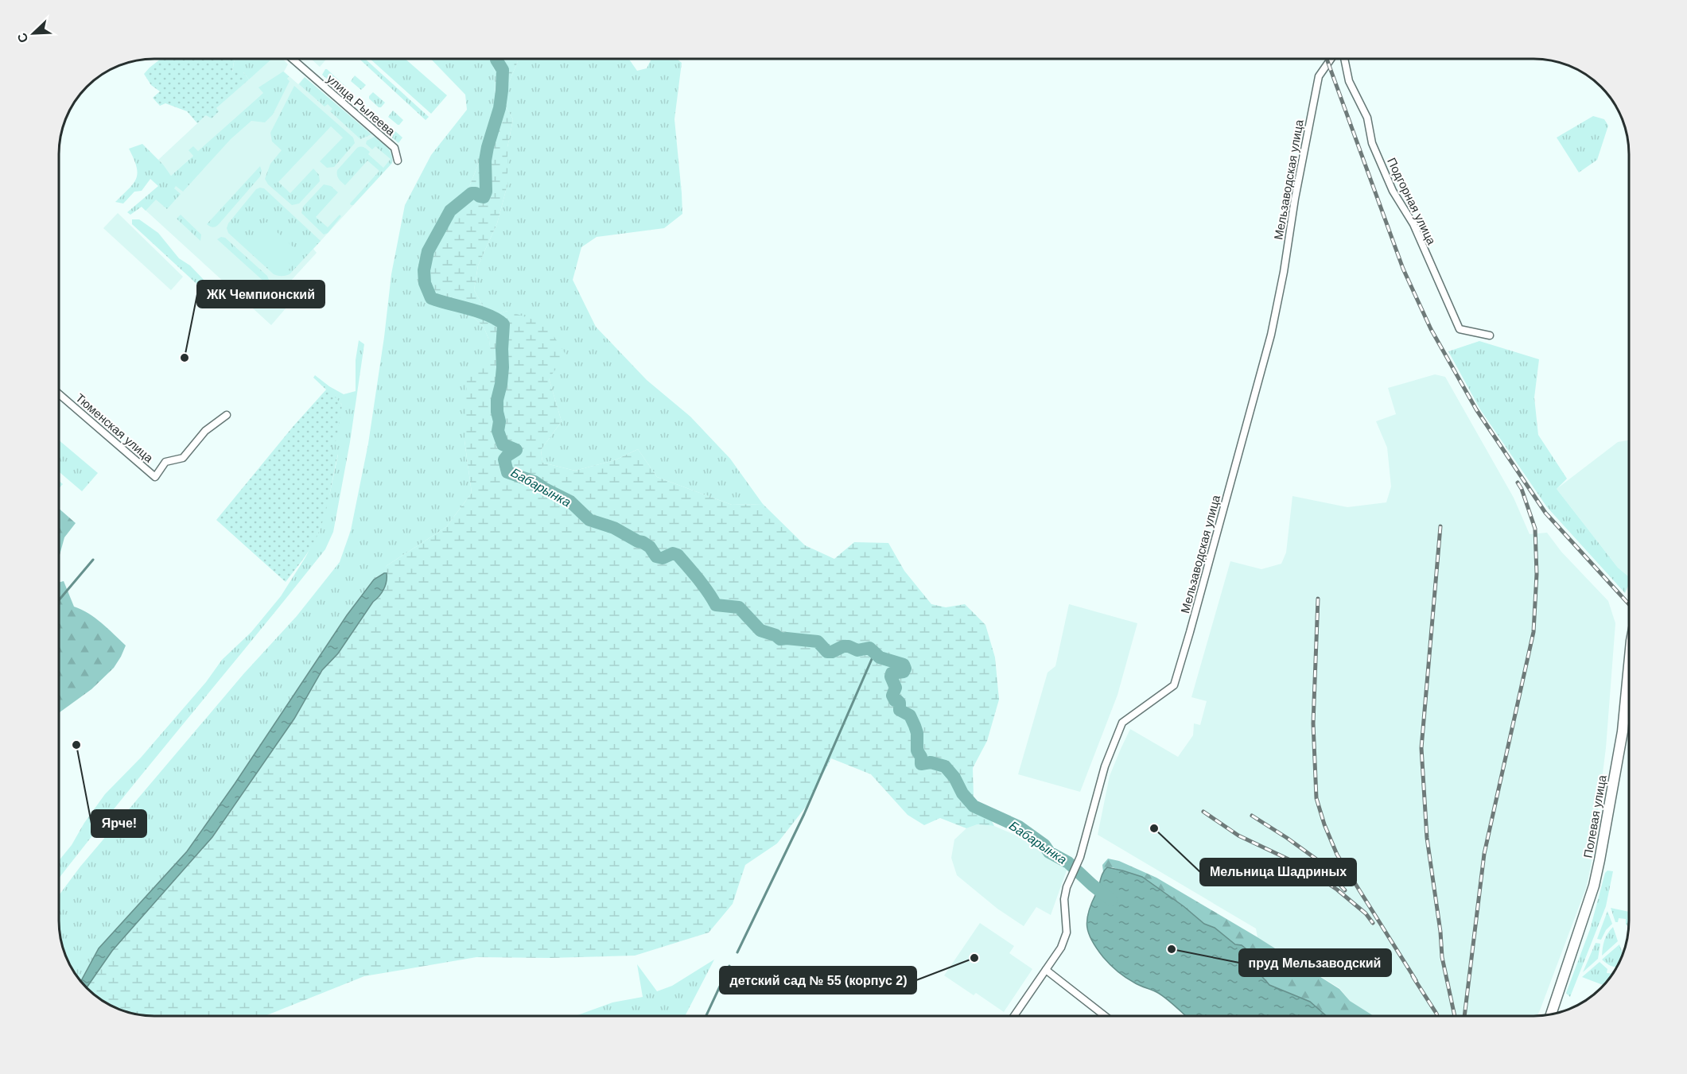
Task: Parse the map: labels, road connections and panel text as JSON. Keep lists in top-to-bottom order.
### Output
{
  "streets": {
    "street": [
      "улица Рылеева",
      "Мельзаводская улица",
      "Подгорная улица",
      "Тюменская улица",
      "Полевая улица"
    ]
  },
  "water": ["Бабарынка"],
  "places": [
    "ЖК Чемпионский",
    "Ярче!",
    "Мельница Шадриных",
    "пруд Мельзаводский",
    "детский сад № 55 (корпус 2)"
  ],
  "north": "bottom left"
}
